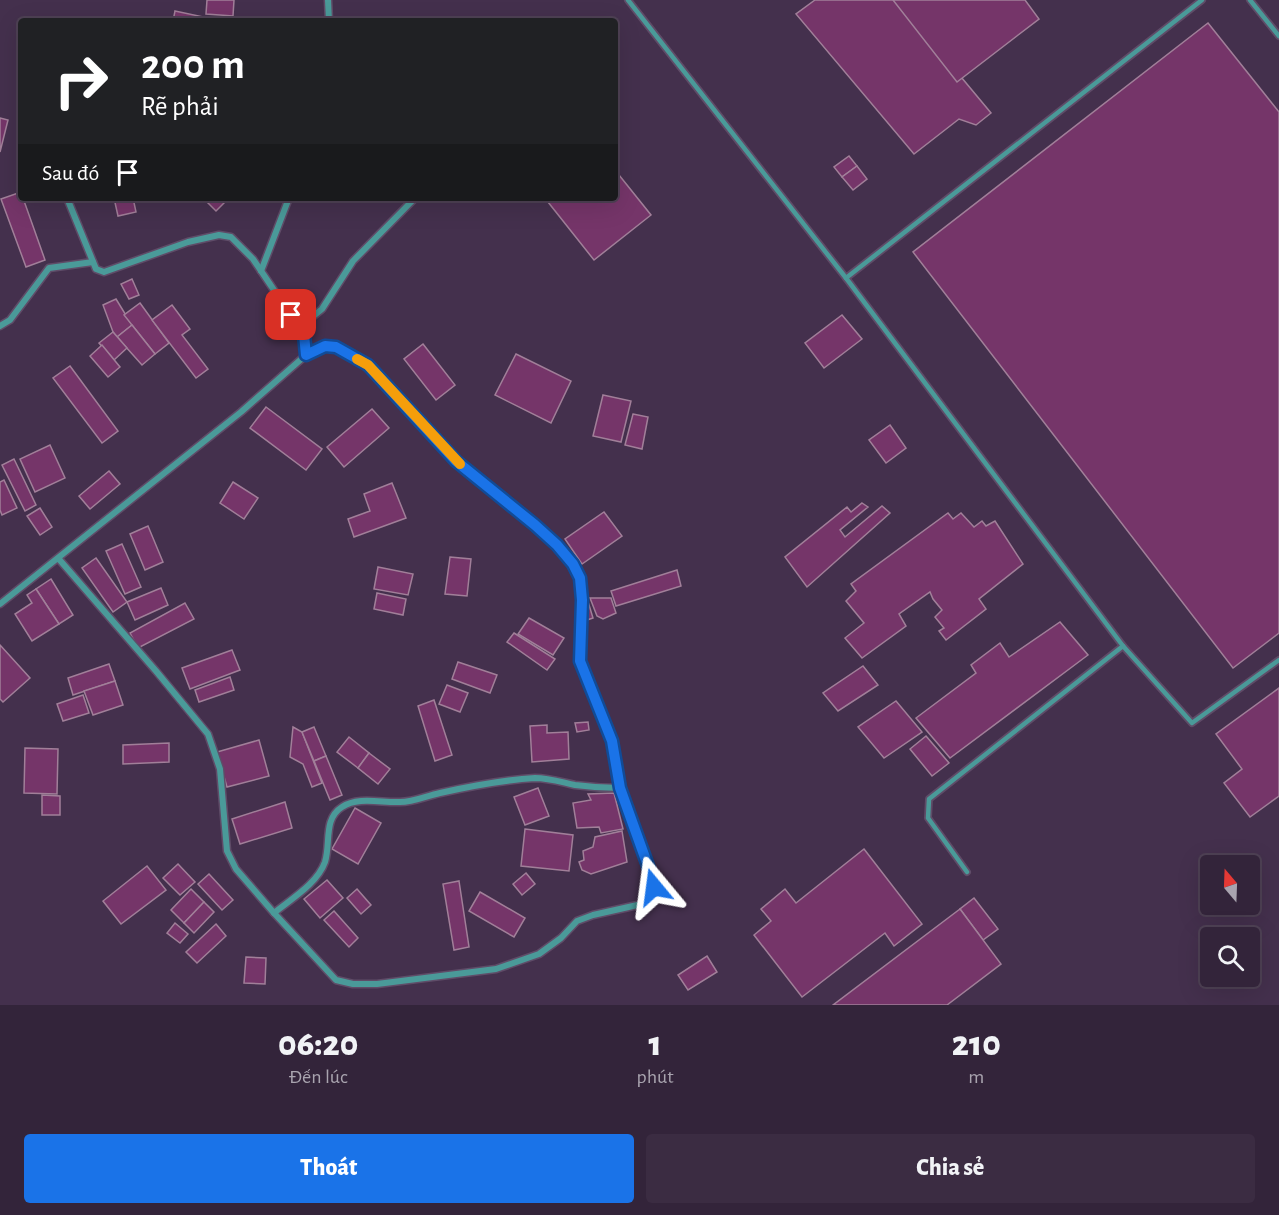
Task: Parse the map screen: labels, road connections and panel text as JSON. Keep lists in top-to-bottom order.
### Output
{
  "north": "top",
  "page": {
    "turn": ["200 m", "Rẽ phải"],
    "then": "Sau đó",
    "eta": [
      "06:20",
      "Đến lúc",
      "1",
      "phút",
      "210",
      "m"
    ],
    "buttons": ["Thoát", "Chia sẻ"]
  }
}
